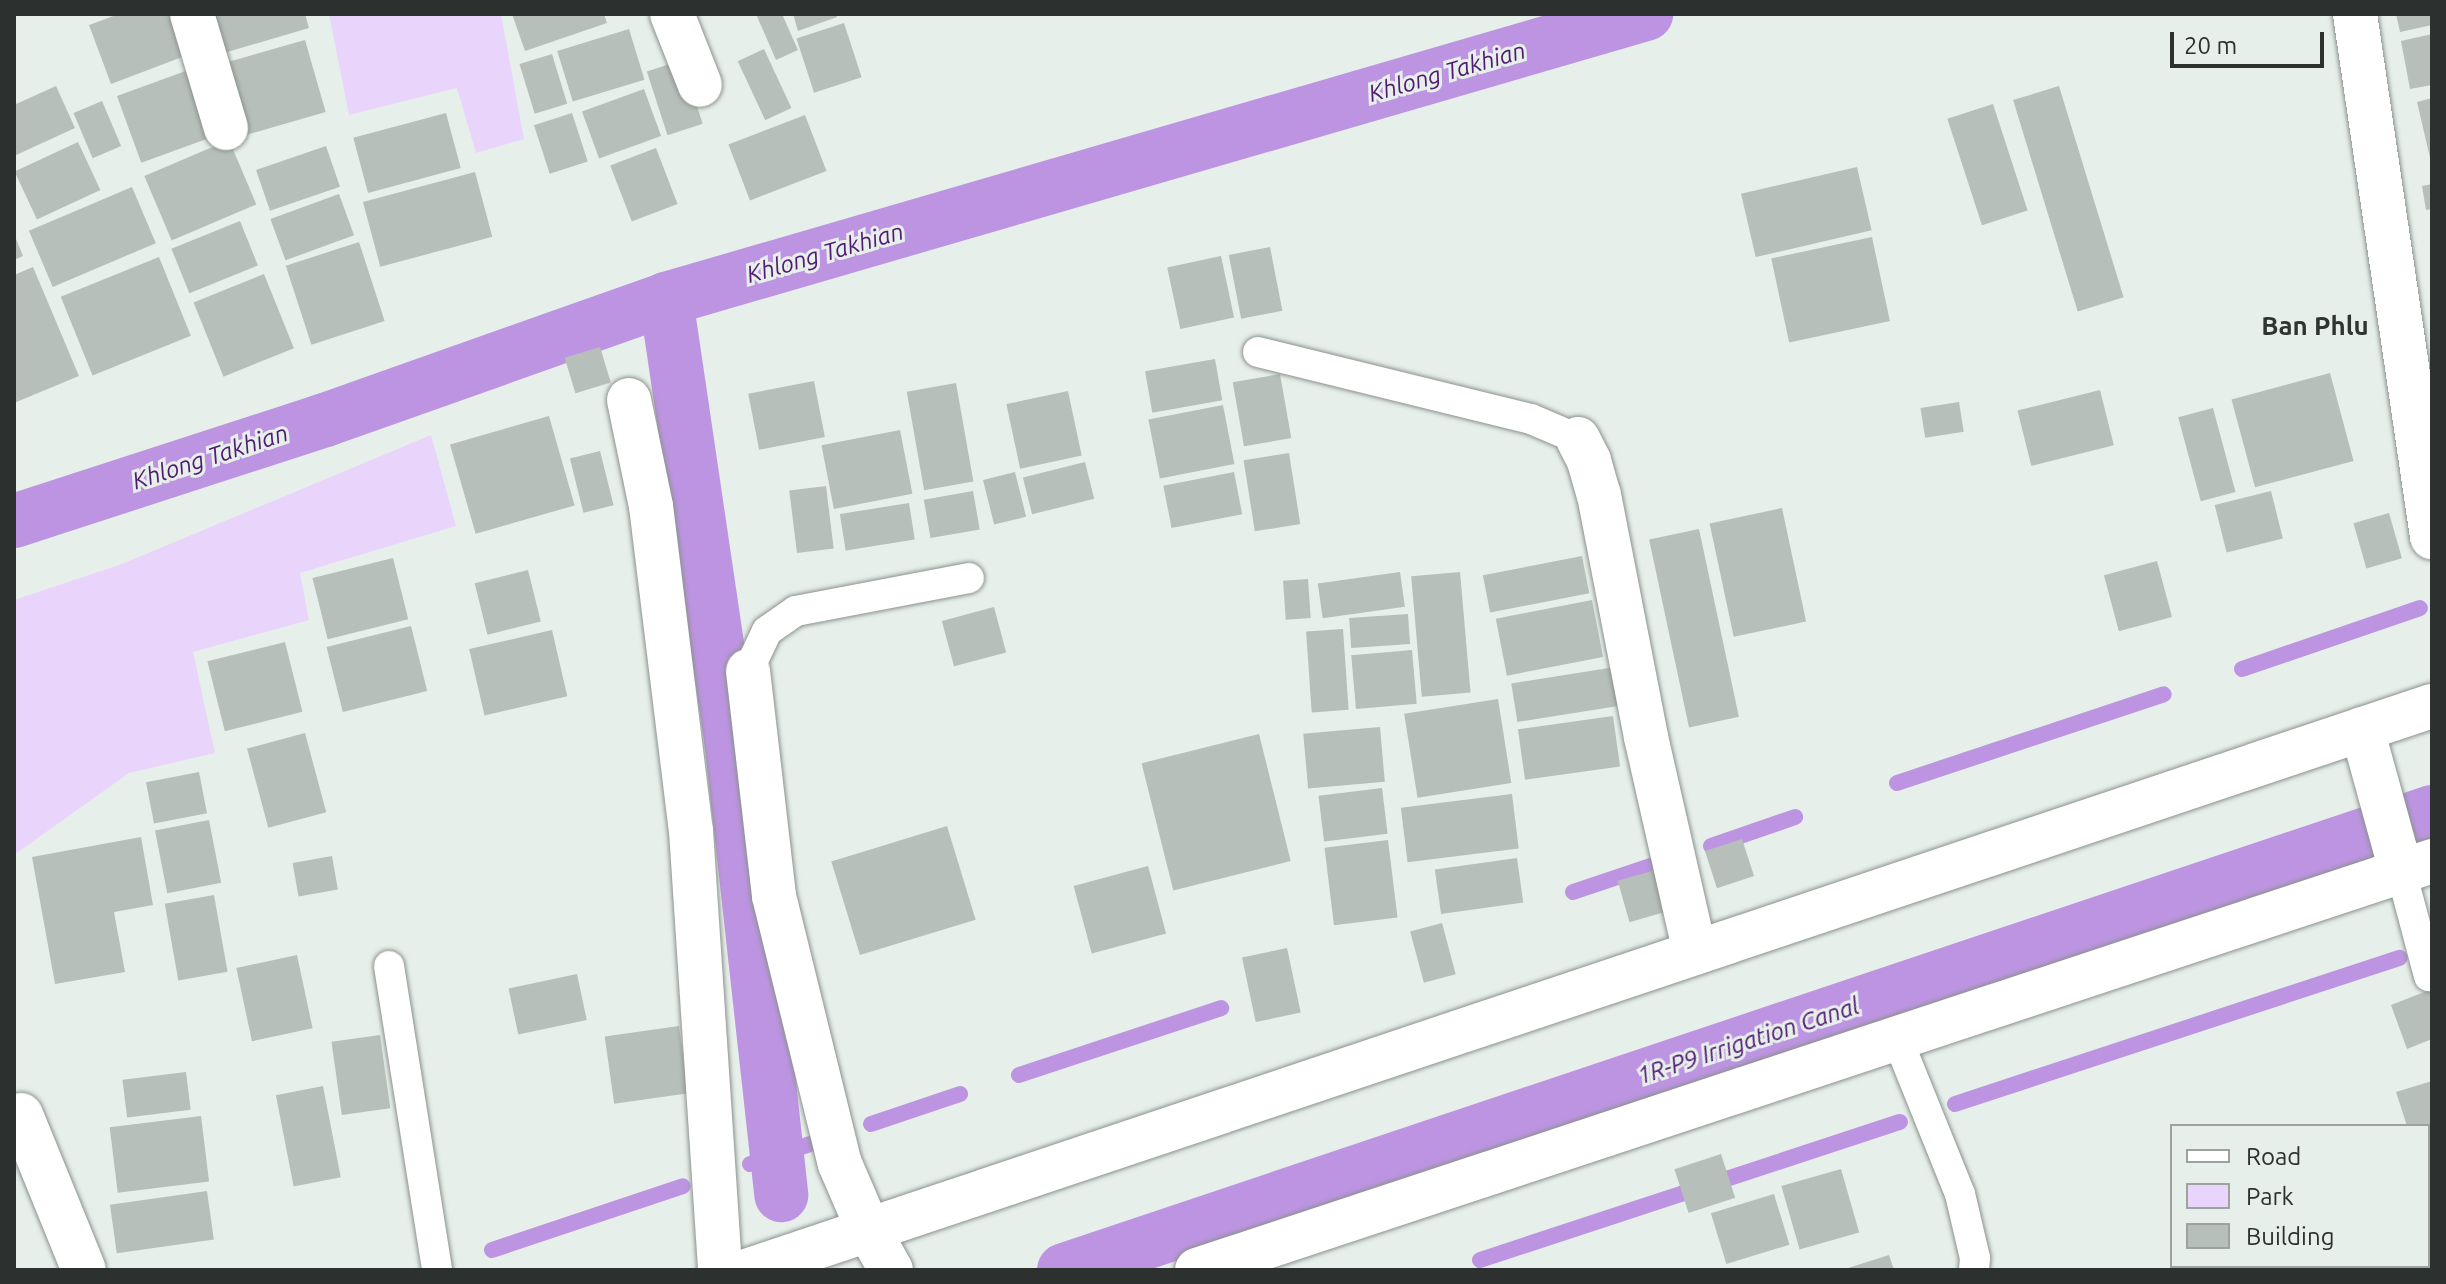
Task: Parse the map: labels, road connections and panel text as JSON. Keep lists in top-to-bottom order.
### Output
{
  "districts": ["Ban Phlu"],
  "water": ["Khlong Takhian", "1R-P9 Irrigation Canal"],
  "legend": ["Road", "Park", "Building"],
  "scale_bar": "20 m"
}
